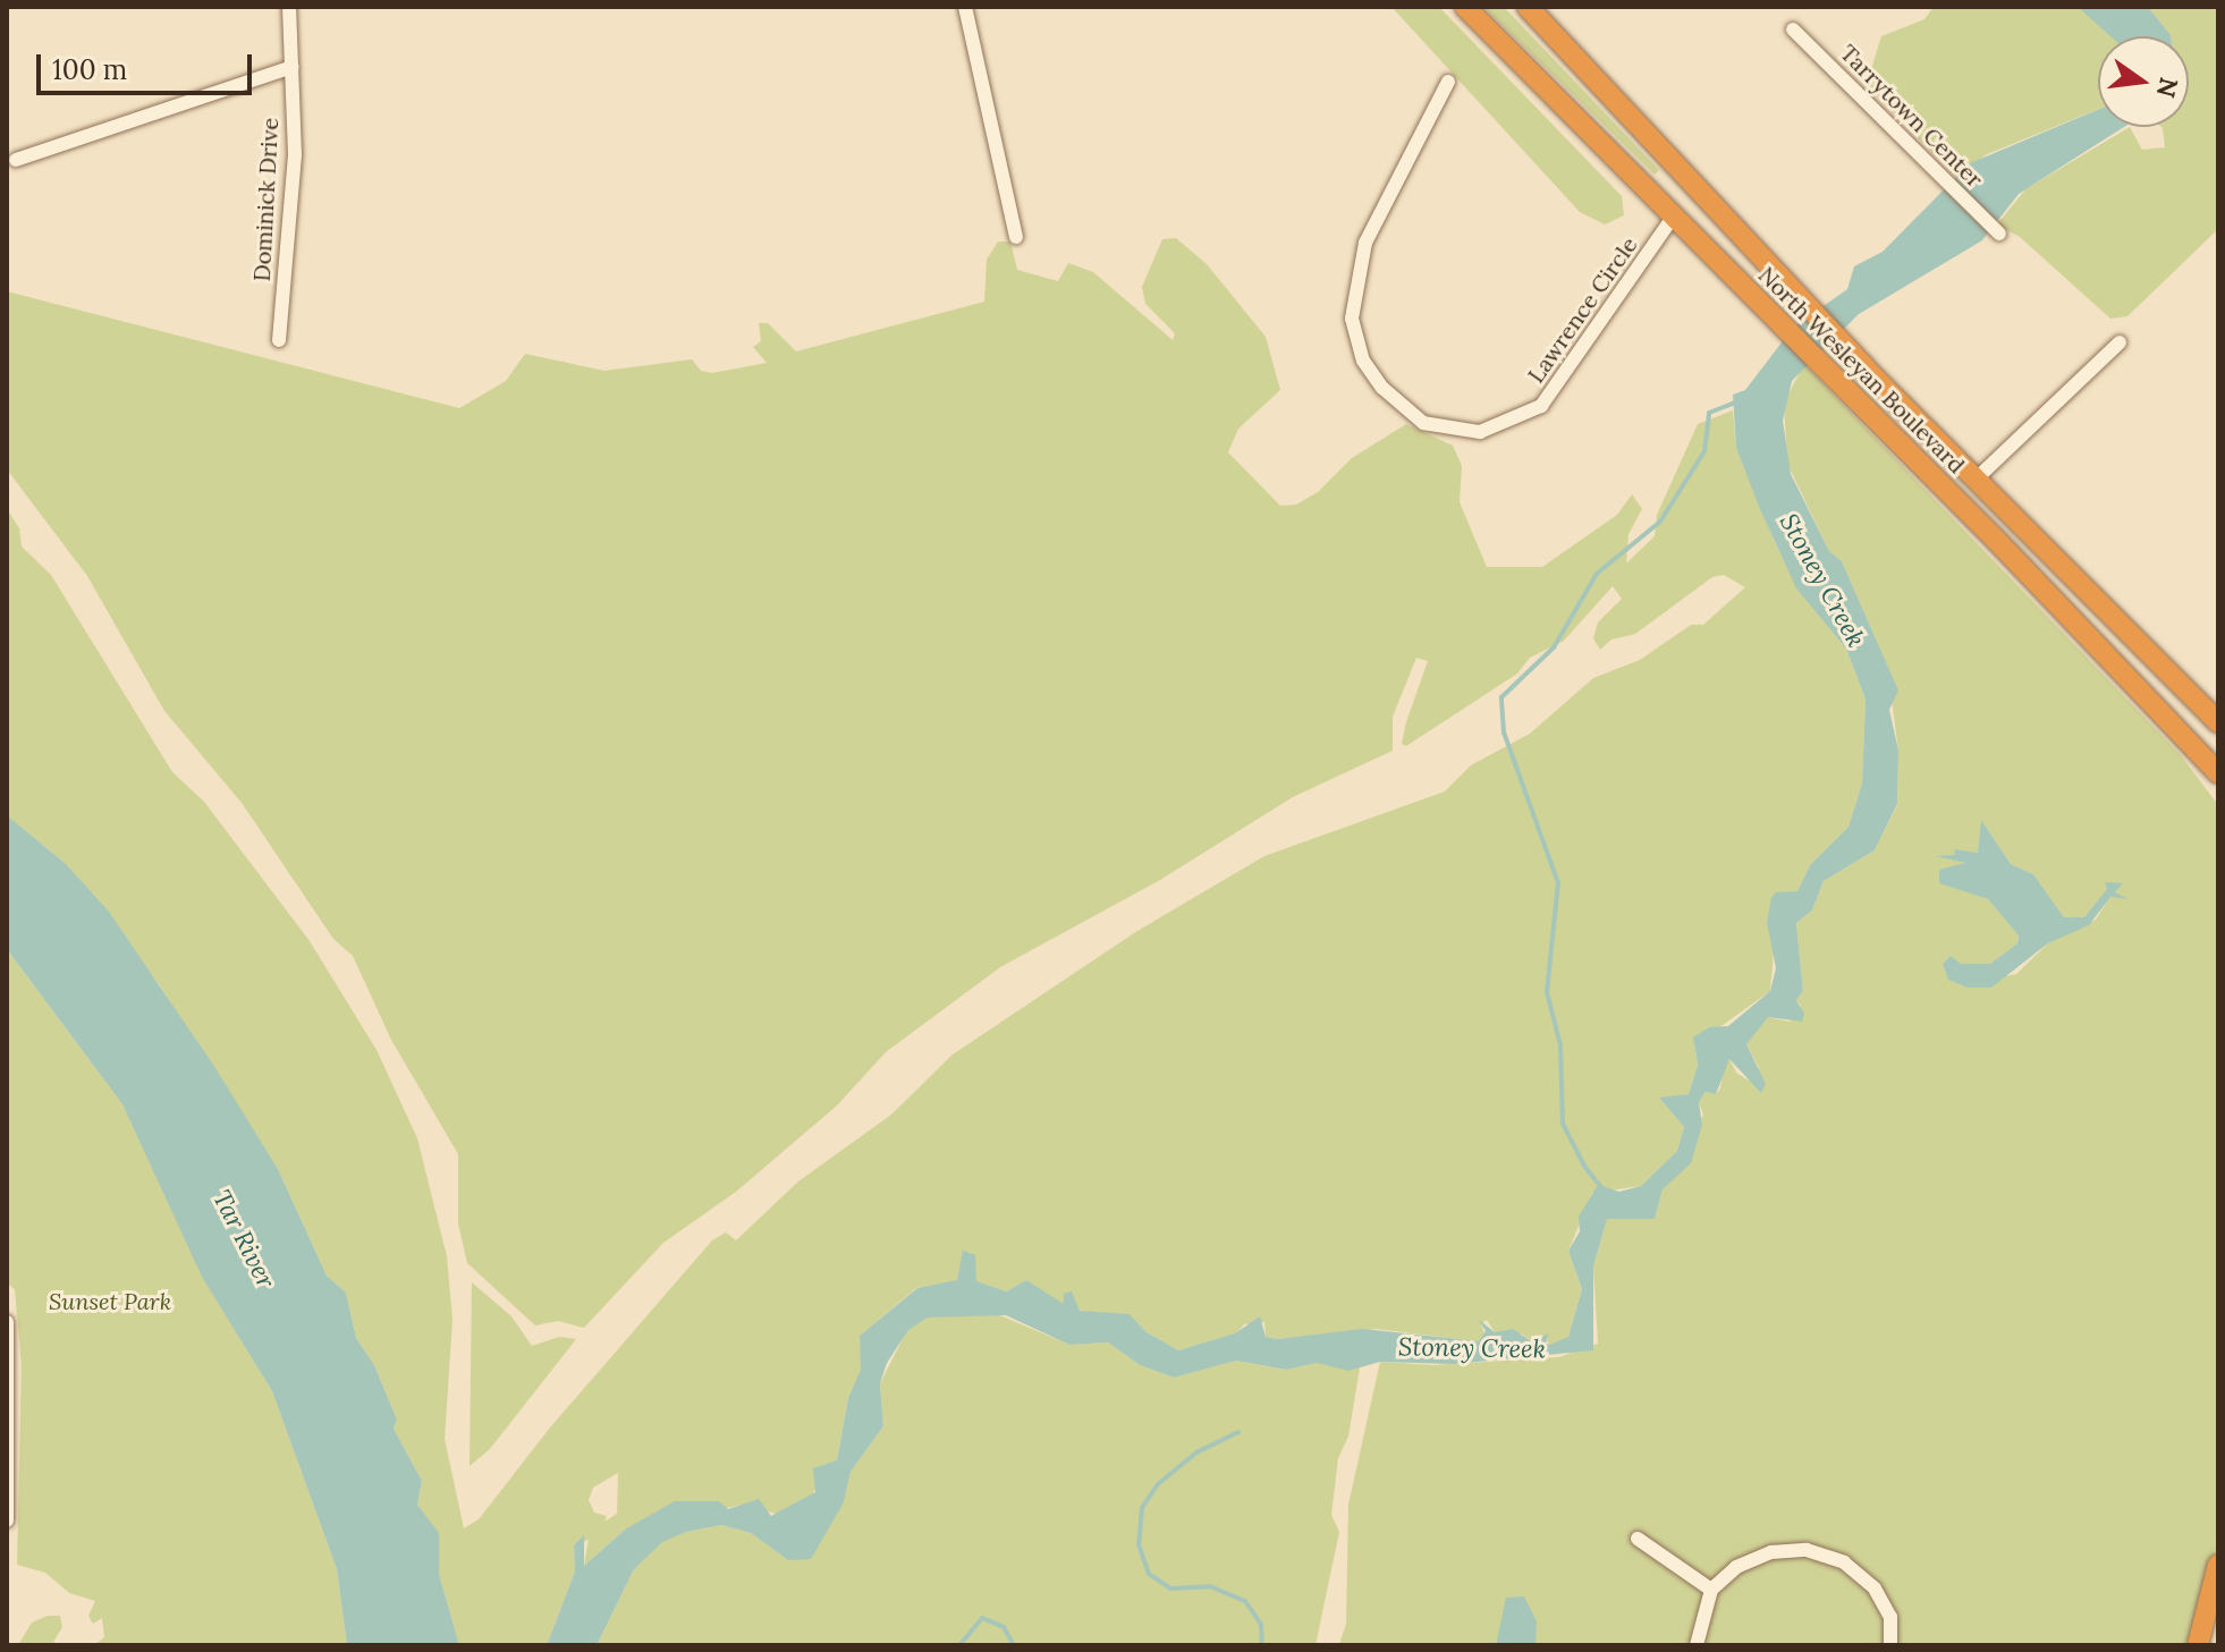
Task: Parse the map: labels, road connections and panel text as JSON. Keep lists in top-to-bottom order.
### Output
{
  "streets": {
    "highway": ["North Wesleyan Boulevard"],
    "street": ["Tarrytown Center", "Dominick Drive", "Lawrence Circle"]
  },
  "crossings": [
    ["Lawrence Circle", "North Wesleyan Boulevard"]
  ],
  "water": ["Stoney Creek", "Tar River"],
  "parks": ["Sunset Park"],
  "scale_bar": "100 m",
  "north": "right"
}
